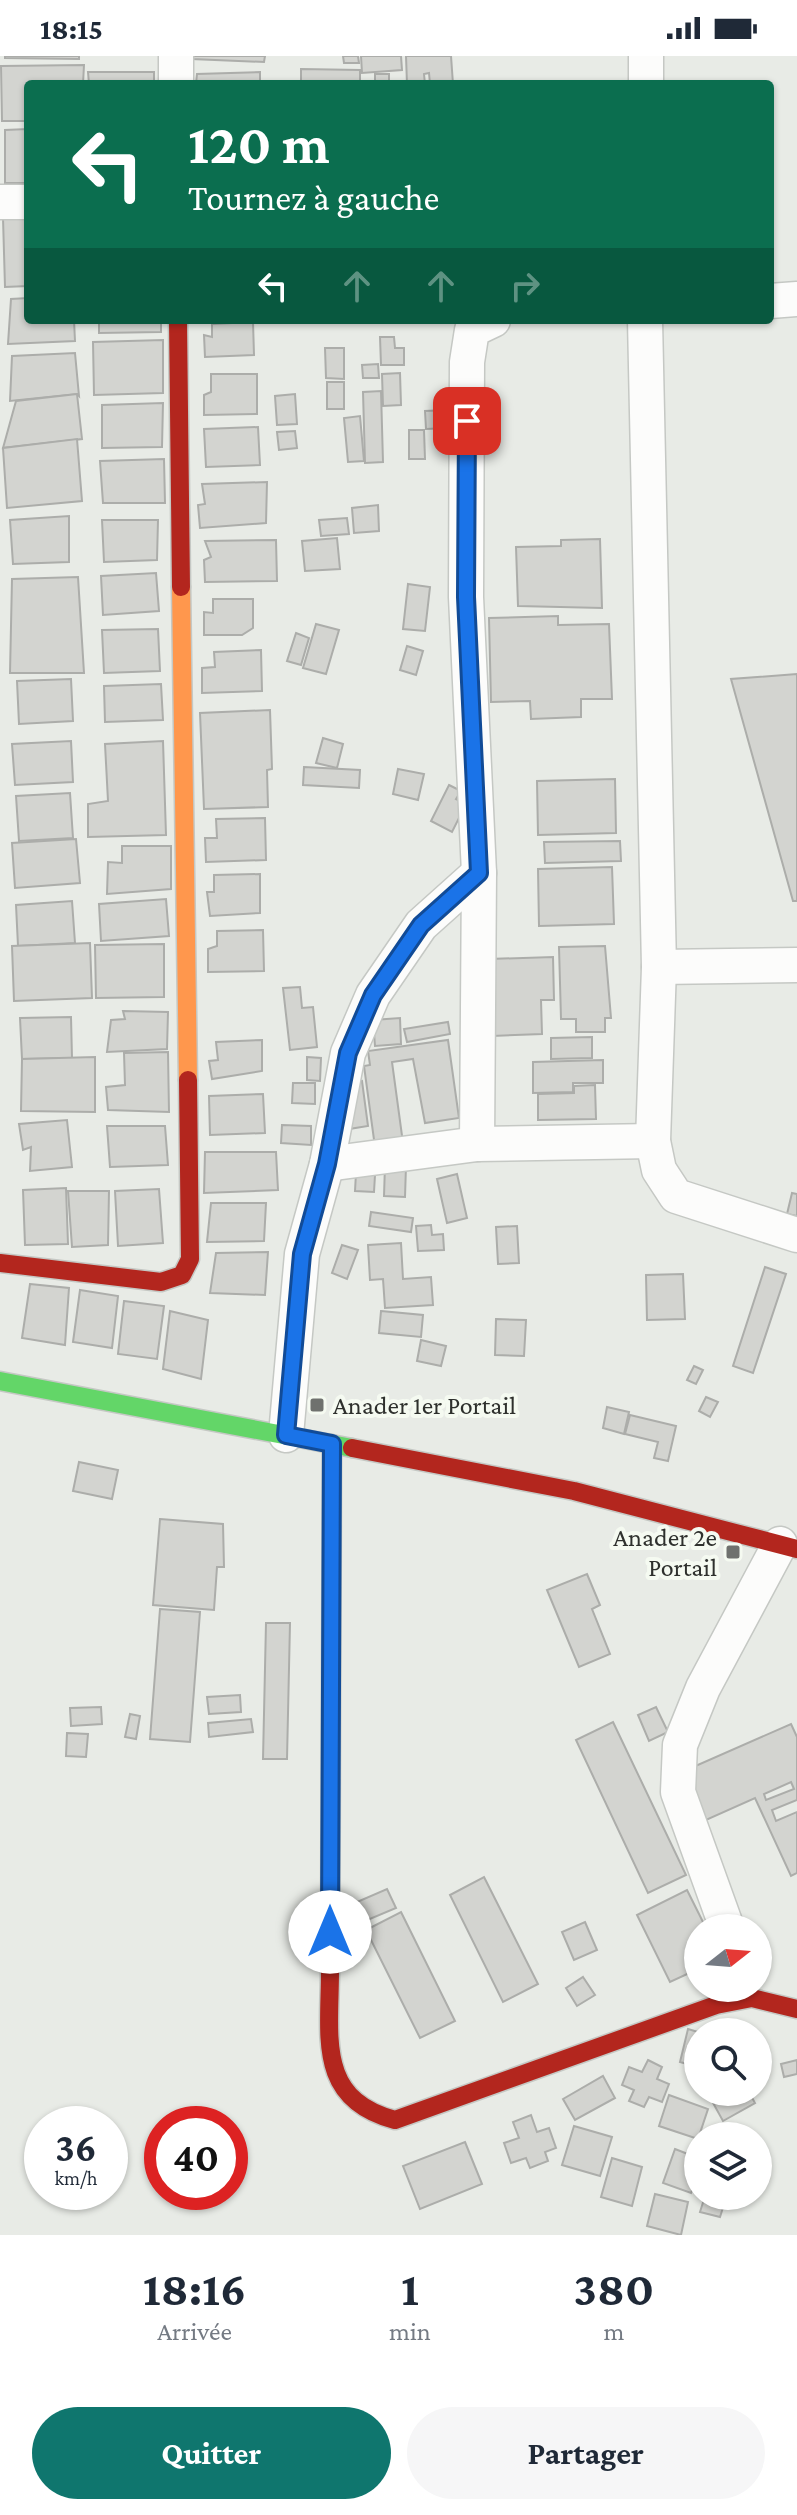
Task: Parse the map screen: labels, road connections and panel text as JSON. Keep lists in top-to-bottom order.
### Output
{
  "places": {
    "transit": ["Anader 1er Portail", "Anader 2e Portail"]
  },
  "north": "right",
  "page": {
    "status": "18:15",
    "turn": ["120 m", "Tournez à gauche"],
    "speed": "36 km/h",
    "limit": "40",
    "eta": [
      "18:16",
      "Arrivée",
      "1",
      "min",
      "380",
      "m"
    ],
    "buttons": ["Quitter", "Partager"]
  }
}
